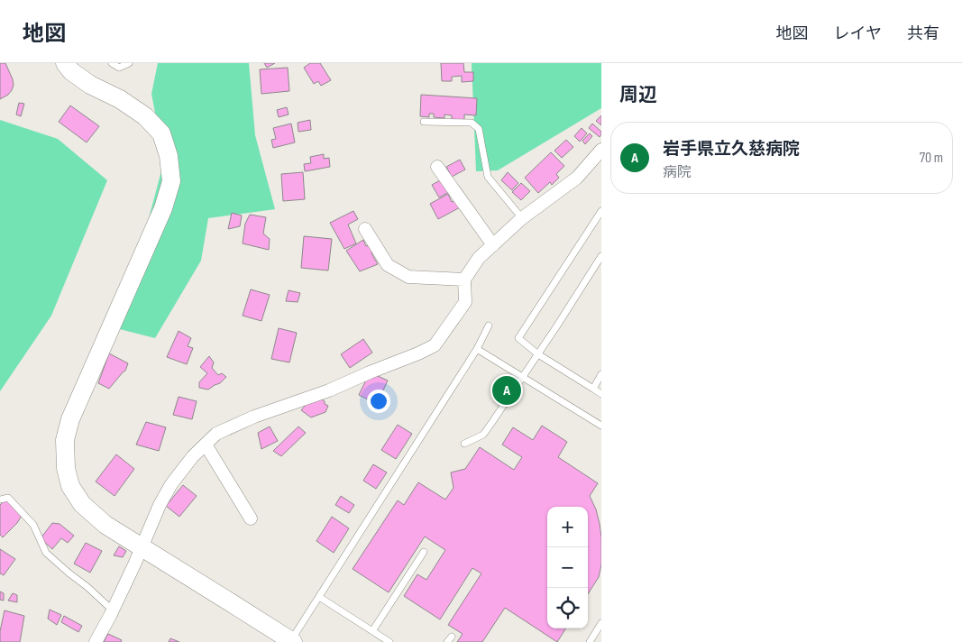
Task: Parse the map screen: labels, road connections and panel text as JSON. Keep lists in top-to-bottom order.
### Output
{
  "page": {
    "header": "地図",
    "nav": ["地図", "レイヤ", "共有"],
    "heading": "周辺",
    "list": [
      {
        "mark": "A",
        "name": "岩手県立久慈病院",
        "note": "病院",
        "value": "70 m"
      }
    ],
    "pins": "A",
    "map_buttons": ["+", "−"]
  }
}
